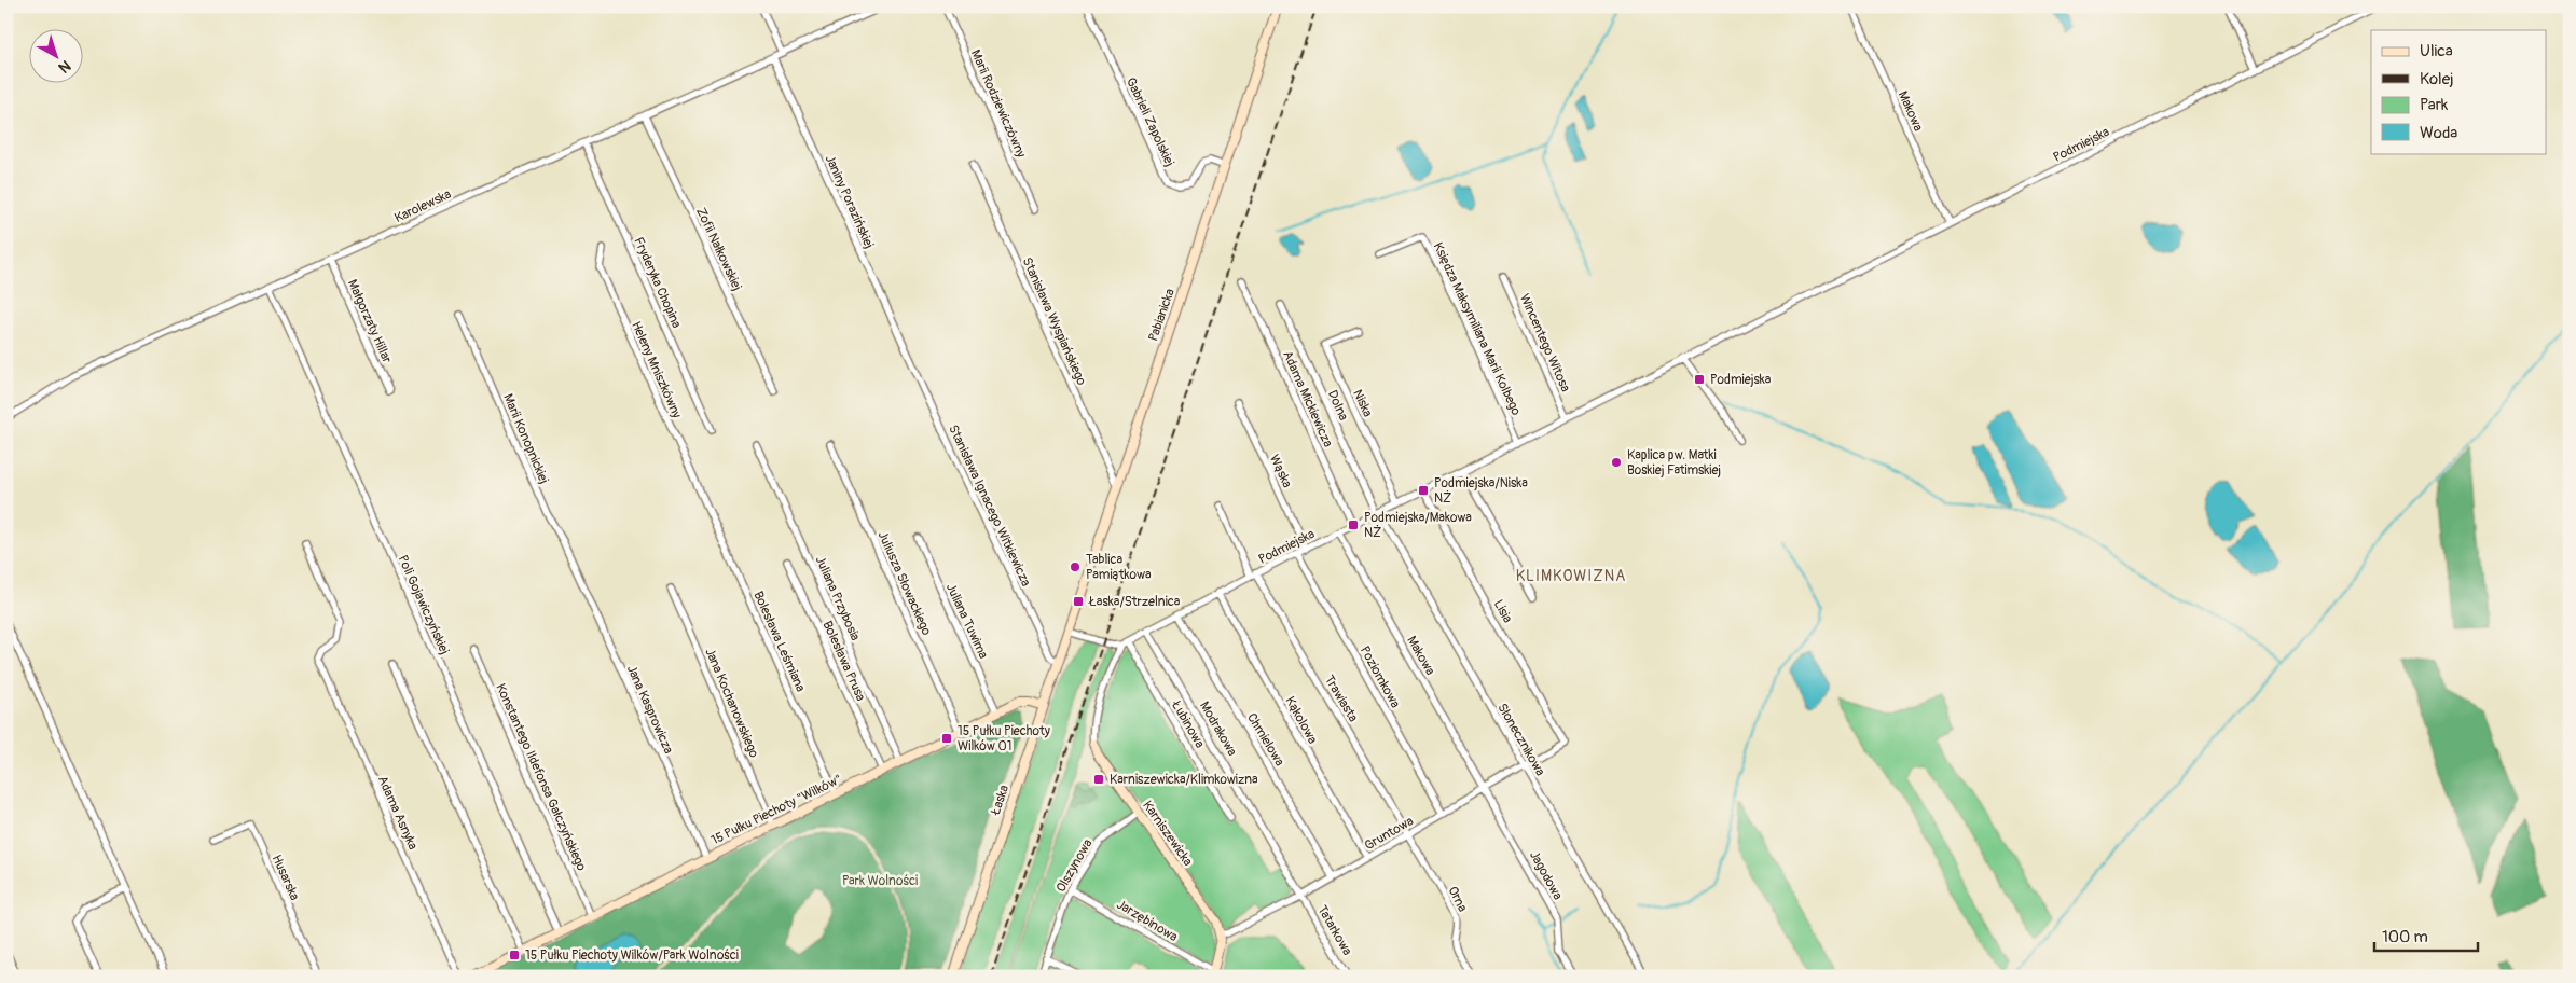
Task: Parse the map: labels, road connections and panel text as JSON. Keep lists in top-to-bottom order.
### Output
{
  "streets": {
    "main road": [
      "Pabianicka",
      "Łaska",
      "15 Pułku Piechoty \"Wilków\"",
      "Karniszewicka"
    ],
    "street": [
      "Marii Rodziewiczówny",
      "Makowa",
      "Gabrieli Zapolskiej",
      "Podmiejska",
      "Janiny Porazińskiej",
      "Karolewska",
      "Zofii Nałkowskiej",
      "Fryderyka Chopina",
      "Małgorzaty Hillar",
      "Stanisława Wyspiańskiego",
      "Księdza Maksymiliana Marii Kolbego",
      "Wincentego Witosa",
      "Heleny Mniszkówny",
      "Adama Mickiewicza",
      "Niska",
      "Dolna",
      "Marii Konopnickiej",
      "Wąska",
      "Stanisława Ignacego Witkiewicza",
      "Juliusza Słowackiego",
      "Juliana Przybosia",
      "Poli Gojawiczyńskiej",
      "Lisia",
      "Juliana Tuwima",
      "Bolesława Leśmiana",
      "Bolesława Prusa",
      "Poziomkowa",
      "Trawiasta",
      "Jana Kochanowskiego",
      "Jana Kasprowicza",
      "Kąkolowa",
      "Łubinowa",
      "Modrakowa",
      "Chmielowa",
      "Słonecznikowa",
      "Konstantego Ildefonsa Gałczyńskiego",
      "Adama Asnyka",
      "Gruntowa",
      "Olszynowa",
      "Jagodowa",
      "Husarska",
      "Orna",
      "Jarzębinowa",
      "Tatarkowa"
    ]
  },
  "crossings": [
    ["Makowa", "Podmiejska"],
    ["Makowa", "Gruntowa"],
    ["Makowa", "Jagodowa"],
    ["Gabrieli Zapolskiej", "Pabianicka"],
    ["Podmiejska", "Księdza Maksymiliana Marii Kolbego"],
    ["Podmiejska", "Wincentego Witosa"],
    ["Podmiejska", "Adama Mickiewicza"],
    ["Podmiejska", "Niska"],
    ["Podmiejska", "Dolna"],
    ["Podmiejska", "Wąska"],
    ["Podmiejska", "Lisia"],
    ["Podmiejska", "Poziomkowa"],
    ["Podmiejska", "Trawiasta"],
    ["Podmiejska", "Kąkolowa"],
    ["Podmiejska", "Łubinowa"],
    ["Podmiejska", "Modrakowa"],
    ["Podmiejska", "Chmielowa"],
    ["Podmiejska", "Słonecznikowa"],
    ["Podmiejska", "Karniszewicka"],
    ["Janiny Porazińskiej", "Karolewska"],
    ["Janiny Porazińskiej", "Stanisława Ignacego Witkiewicza"],
    ["Karolewska", "Zofii Nałkowskiej"],
    ["Karolewska", "Fryderyka Chopina"],
    ["Karolewska", "Małgorzaty Hillar"],
    ["Karolewska", "Poli Gojawiczyńskiej"],
    ["Pabianicka", "Stanisława Wyspiańskiego"],
    ["Pabianicka", "Łaska"],
    ["Heleny Mniszkówny", "Bolesława Leśmiana"],
    ["Dolna", "Słonecznikowa"],
    ["Marii Konopnickiej", "Jana Kasprowicza"],
    ["Stanisława Ignacego Witkiewicza", "Łaska"],
    ["Juliusza Słowackiego", "15 Pułku Piechoty \"Wilków\""],
    ["Juliana Przybosia", "15 Pułku Piechoty \"Wilków\""],
    ["Poli Gojawiczyńskiej", "15 Pułku Piechoty \"Wilków\""],
    ["Lisia", "Gruntowa"],
    ["Juliana Tuwima", "15 Pułku Piechoty \"Wilków\""],
    ["Bolesława Leśmiana", "15 Pułku Piechoty \"Wilków\""],
    ["Bolesława Prusa", "15 Pułku Piechoty \"Wilków\""],
    ["Poziomkowa", "Gruntowa"],
    ["Trawiasta", "Gruntowa"],
    ["Trawiasta", "Orna"],
    ["Jana Kochanowskiego", "15 Pułku Piechoty \"Wilków\""],
    ["Jana Kasprowicza", "15 Pułku Piechoty \"Wilków\""],
    ["Kąkolowa", "Gruntowa"],
    ["Łubinowa", "Karniszewicka"],
    ["Modrakowa", "Gruntowa"],
    ["Modrakowa", "Tatarkowa"],
    ["Chmielowa", "Gruntowa"],
    ["Słonecznikowa", "Gruntowa"],
    ["Konstantego Ildefonsa Gałczyńskiego", "15 Pułku Piechoty \"Wilków\""],
    ["Łaska", "15 Pułku Piechoty \"Wilków\""],
    ["Karniszewicka", "Gruntowa"],
    ["Karniszewicka", "Olszynowa"],
    ["Gruntowa", "Jagodowa"],
    ["Gruntowa", "Orna"],
    ["Gruntowa", "Tatarkowa"],
    ["Olszynowa", "Jarzębinowa"]
  ],
  "districts": ["KLIMKOWIZNA"],
  "parks": ["Park Wolności"],
  "places": {
    "transit": [
      "Podmiejska",
      "Podmiejska/Niska NŻ",
      "Podmiejska/Makowa NŻ",
      "Łaska/Strzelnica",
      "15 Pułku Piechoty Wilków 01",
      "Karniszewicka/Klimkowizna",
      "15 Pułku Piechoty Wilków/Park Wolności"
    ],
    "other": ["Kaplica pw. Matki Boskiej Fatimskiej", "Tablica Pamiątkowa"]
  },
  "legend": [
    "Ulica",
    "Kolej",
    "Park",
    "Woda"
  ],
  "scale_bar": "100 m",
  "north": "bottom right"
}
